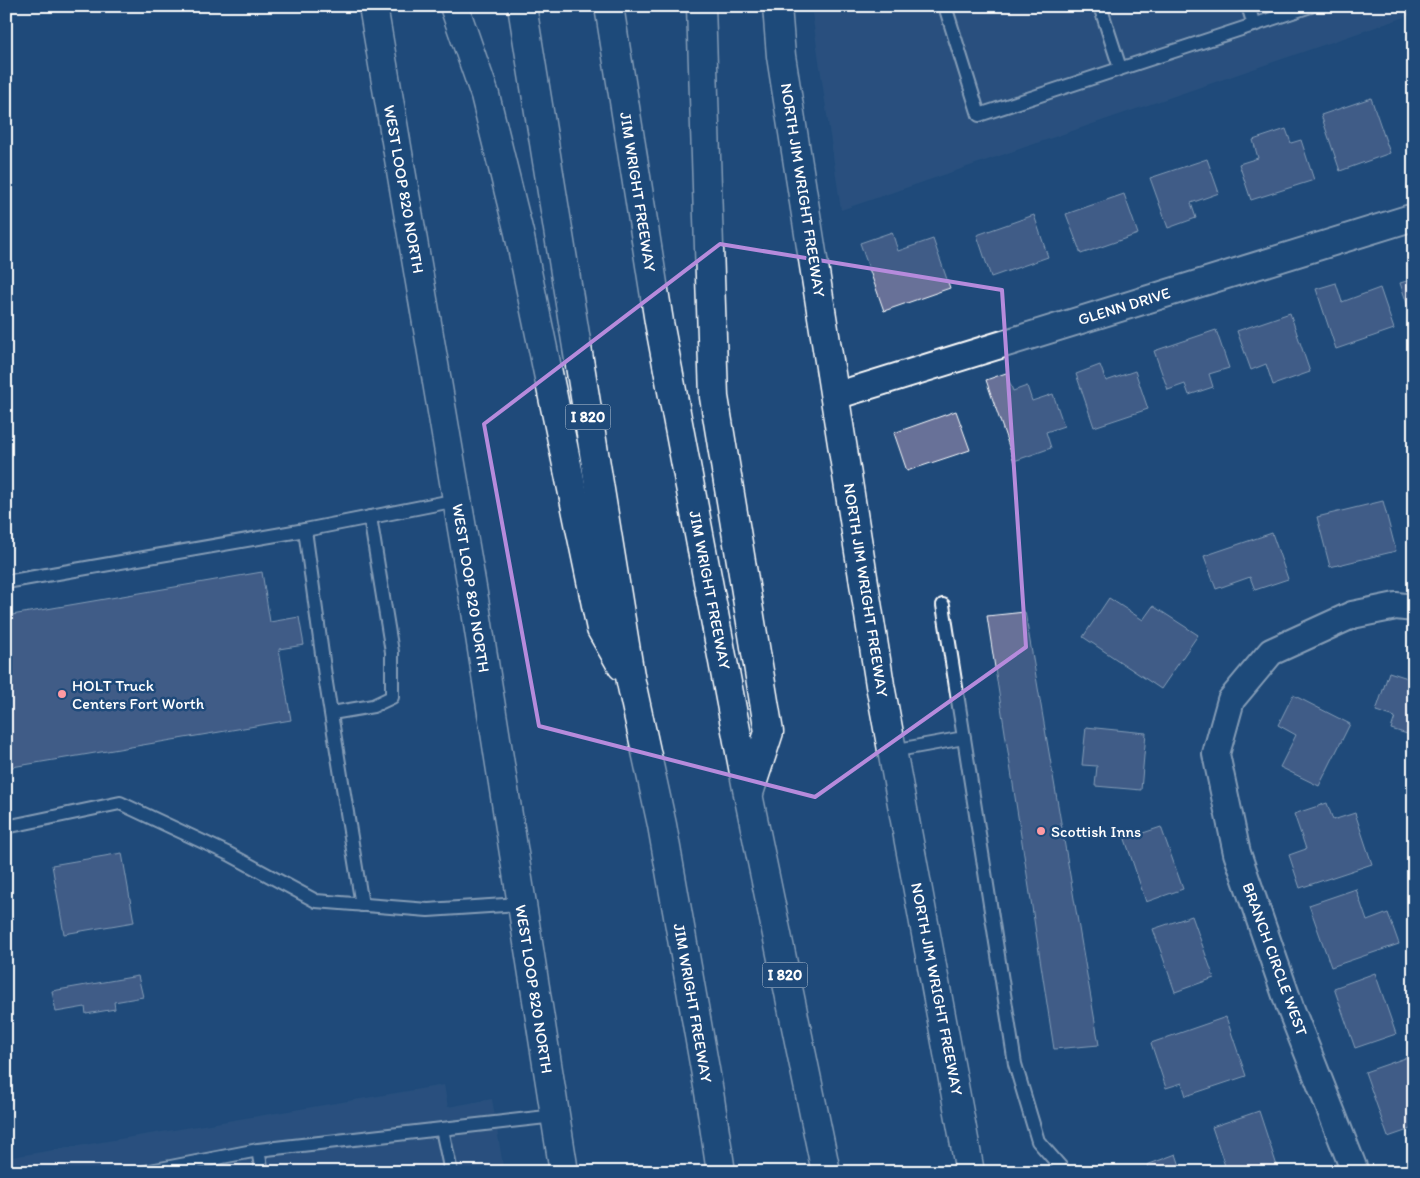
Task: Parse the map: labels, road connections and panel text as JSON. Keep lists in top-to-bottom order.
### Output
{
  "streets": {
    "main road": [
      "WEST LOOP 820 NORTH",
      "NORTH JIM WRIGHT FREEWAY",
      "JIM WRIGHT FREEWAY",
      "I 820"
    ],
    "street": ["GLENN DRIVE", "BRANCH CIRCLE WEST"]
  },
  "crossings": [
    ["NORTH JIM WRIGHT FREEWAY", "GLENN DRIVE"]
  ],
  "places": ["HOLT Truck Centers Fort Worth", "Scottish Inns"]
}
